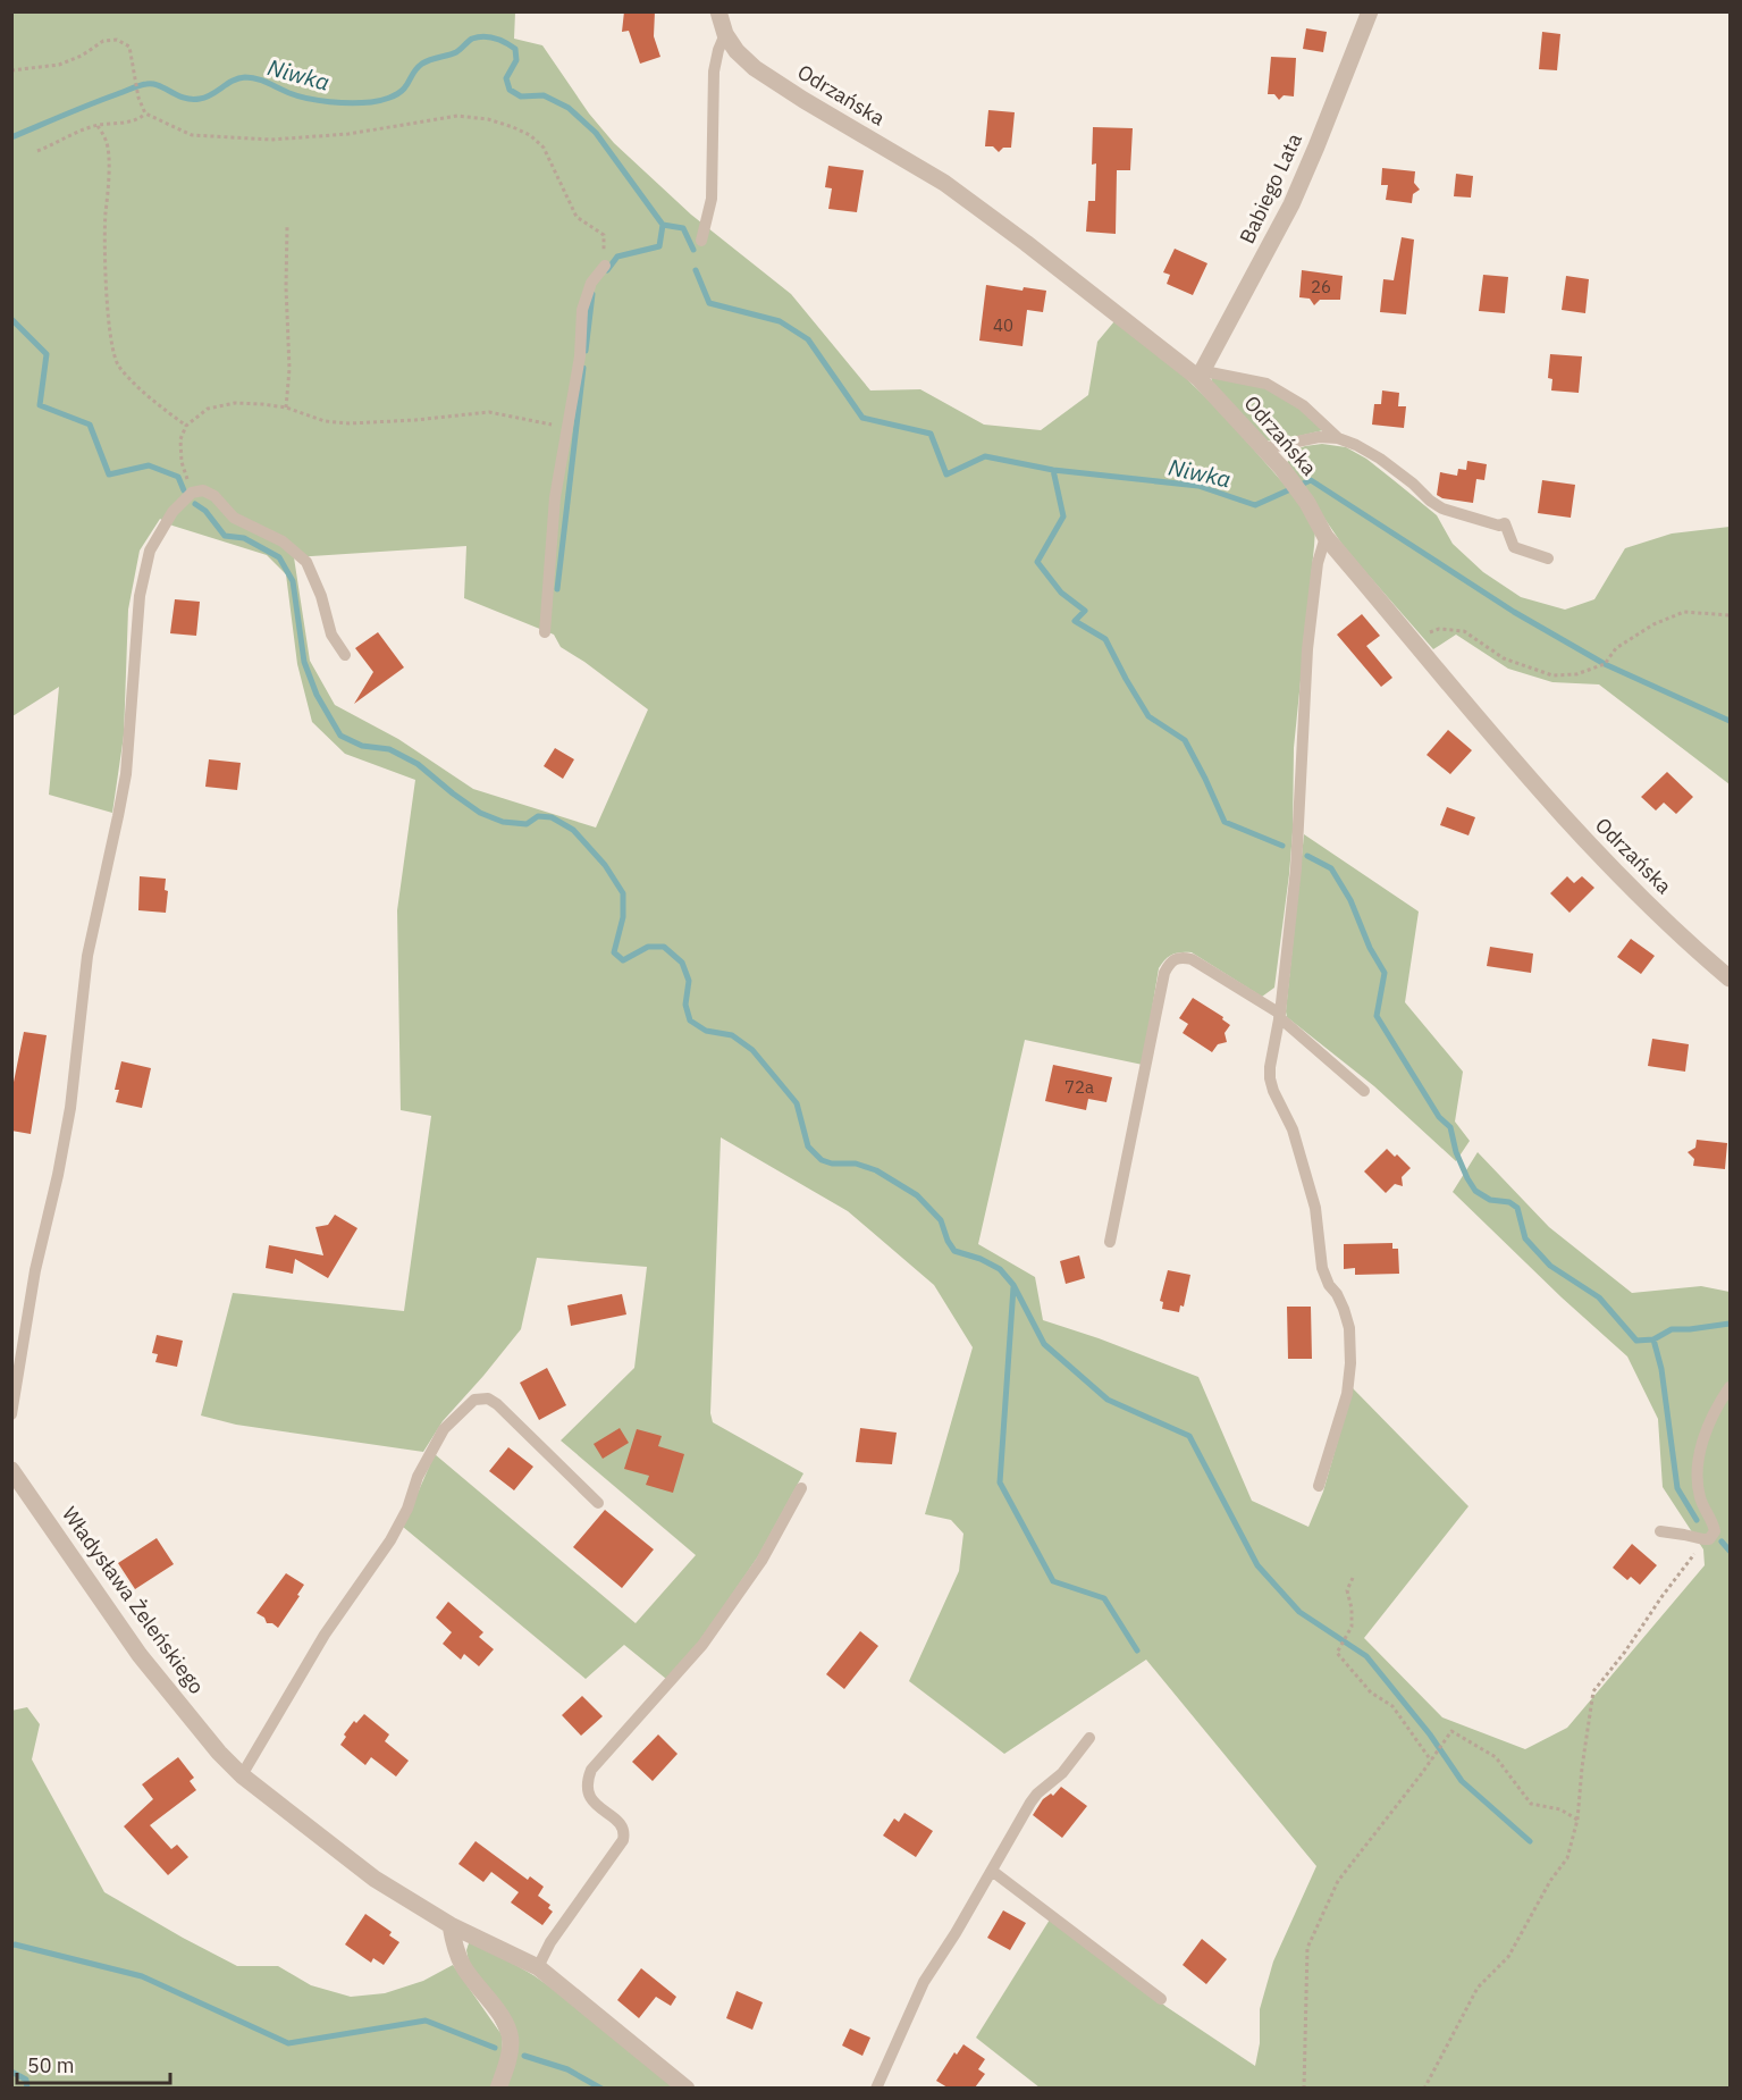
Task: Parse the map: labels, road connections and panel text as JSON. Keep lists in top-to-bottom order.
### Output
{
  "streets": {
    "street": ["Odrzańska", "Babiego Lata", "Władysława Żeleńskiego"]
  },
  "crossings": [
    ["Odrzańska", "Babiego Lata"]
  ],
  "water": ["Niwka"],
  "house_numbers": ["26", "40", "72a"],
  "scale_bar": "50 m"
}
